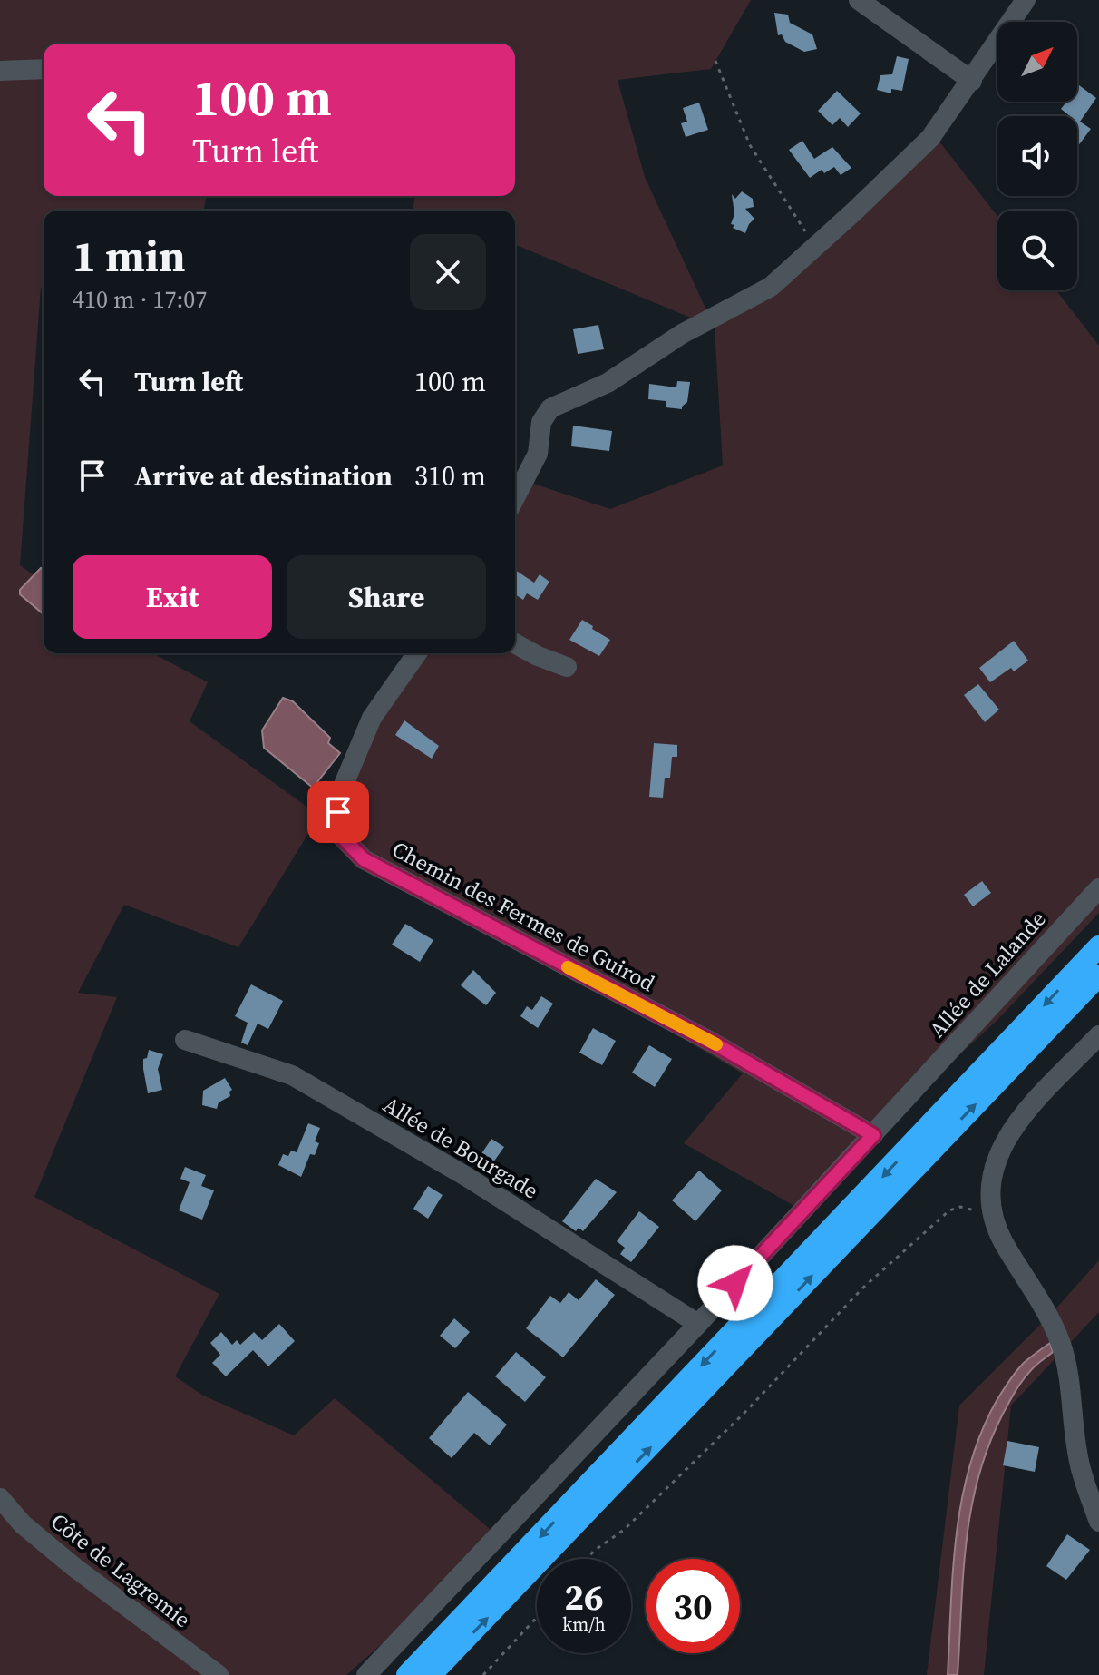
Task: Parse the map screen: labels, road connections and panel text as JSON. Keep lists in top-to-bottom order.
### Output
{
  "streets": {
    "street": [
      "Chemin des Fermes de Guirod",
      "Allée de Lalande",
      "Allée de Bourgade",
      "Côte de Lagremie"
    ]
  },
  "crossings": [
    ["Chemin des Fermes de Guirod", "Allée de Lalande"],
    ["Allée de Lalande", "Allée de Bourgade"]
  ],
  "north": "top right",
  "page": {
    "turn": ["100 m", "Turn left"],
    "heading": ["1 min", "410 m · 17:07"],
    "list": [
      {
        "name": "Turn left",
        "value": "100 m"
      },
      {
        "name": "Arrive at destination",
        "value": "310 m"
      }
    ],
    "buttons": ["Exit", "Share"],
    "speed": "26 km/h",
    "limit": "30"
  }
}
